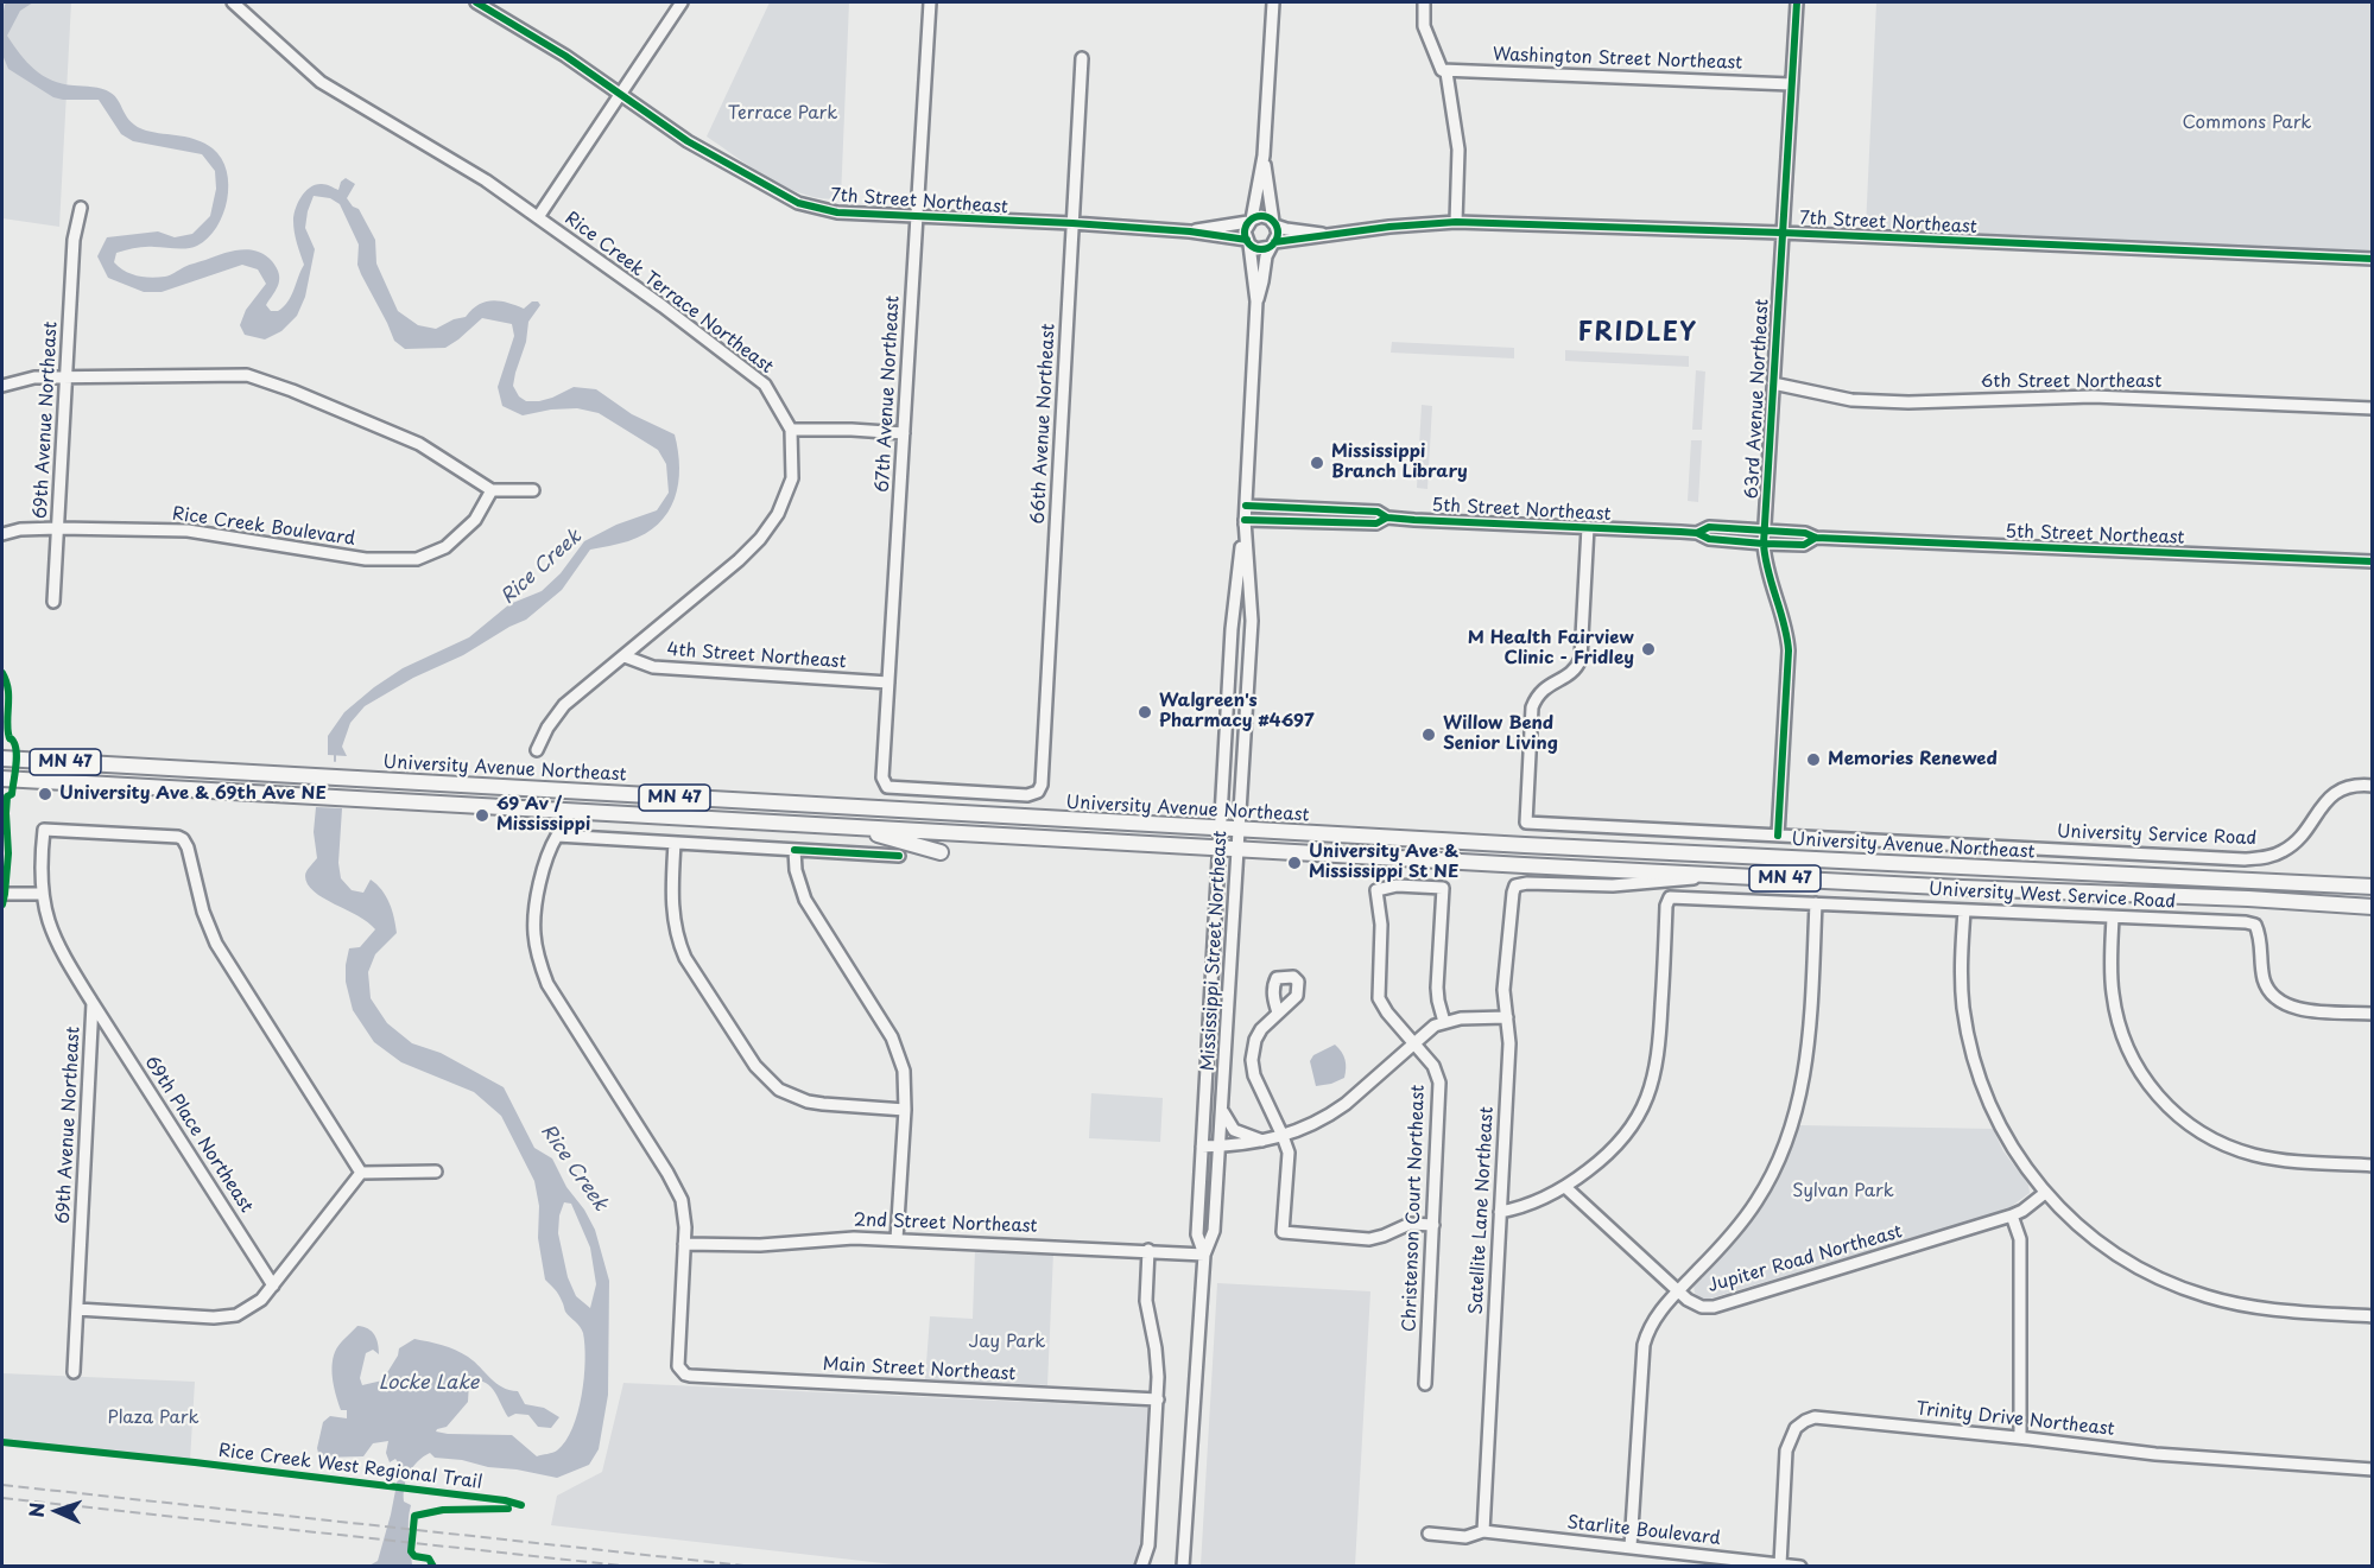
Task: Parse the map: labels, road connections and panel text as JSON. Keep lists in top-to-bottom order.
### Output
{
  "streets": {
    "main road": ["MN 47", "University Avenue Northeast"],
    "street": [
      "Washington Street Northeast",
      "7th Street Northeast",
      "Rice Creek Terrace Northeast",
      "6th Street Northeast",
      "67th Avenue Northeast",
      "63rd Avenue Northeast",
      "69th Avenue Northeast",
      "66th Avenue Northeast",
      "5th Street Northeast",
      "Rice Creek Boulevard",
      "4th Street Northeast",
      "University Service Road",
      "University West Service Road",
      "Mississippi Street Northeast",
      "69th Place Northeast",
      "Christenson Court Northeast",
      "Satellite Lane Northeast",
      "2nd Street Northeast",
      "Jupiter Road Northeast",
      "Main Street Northeast",
      "Trinity Drive Northeast",
      "Starlite Boulevard"
    ],
    "cycle path": ["Rice Creek West Regional Trail"]
  },
  "crossings": [
    ["Washington Street Northeast", "63rd Avenue Northeast"],
    ["7th Street Northeast", "67th Avenue Northeast"],
    ["7th Street Northeast", "63rd Avenue Northeast"],
    ["7th Street Northeast", "66th Avenue Northeast"],
    ["7th Street Northeast", "Mississippi Street Northeast"],
    ["Rice Creek Terrace Northeast", "4th Street Northeast"],
    ["6th Street Northeast", "63rd Avenue Northeast"],
    ["67th Avenue Northeast", "66th Avenue Northeast"],
    ["67th Avenue Northeast", "4th Street Northeast"],
    ["63rd Avenue Northeast", "5th Street Northeast"],
    ["63rd Avenue Northeast", "University Service Road"],
    ["69th Avenue Northeast", "Rice Creek Boulevard"],
    ["69th Avenue Northeast", "69th Place Northeast"],
    ["5th Street Northeast", "University Service Road"],
    ["5th Street Northeast", "Mississippi Street Northeast"],
    ["University Avenue Northeast", "Mississippi Street Northeast"],
    ["University Avenue Northeast", "Satellite Lane Northeast"],
    ["University West Service Road", "Jupiter Road Northeast"],
    ["Mississippi Street Northeast", "2nd Street Northeast"],
    ["Satellite Lane Northeast", "Starlite Boulevard"],
    ["2nd Street Northeast", "Main Street Northeast"],
    ["Trinity Drive Northeast", "Starlite Boulevard"]
  ],
  "districts": ["FRIDLEY"],
  "water": ["Rice Creek", "Locke Lake"],
  "parks": [
    "Terrace Park",
    "Commons Park",
    "Sylvan Park",
    "Jay Park",
    "Plaza Park"
  ],
  "places": [
    "Mississippi Branch Library",
    "M Health Fairview Clinic - Fridley",
    "Walgreen's Pharmacy #4697",
    "Willow Bend Senior Living",
    "Memories Renewed",
    "University Ave & 69th Ave NE",
    "69 Av / Mississippi",
    "University Ave & Mississippi St NE"
  ],
  "north": "left"
}
